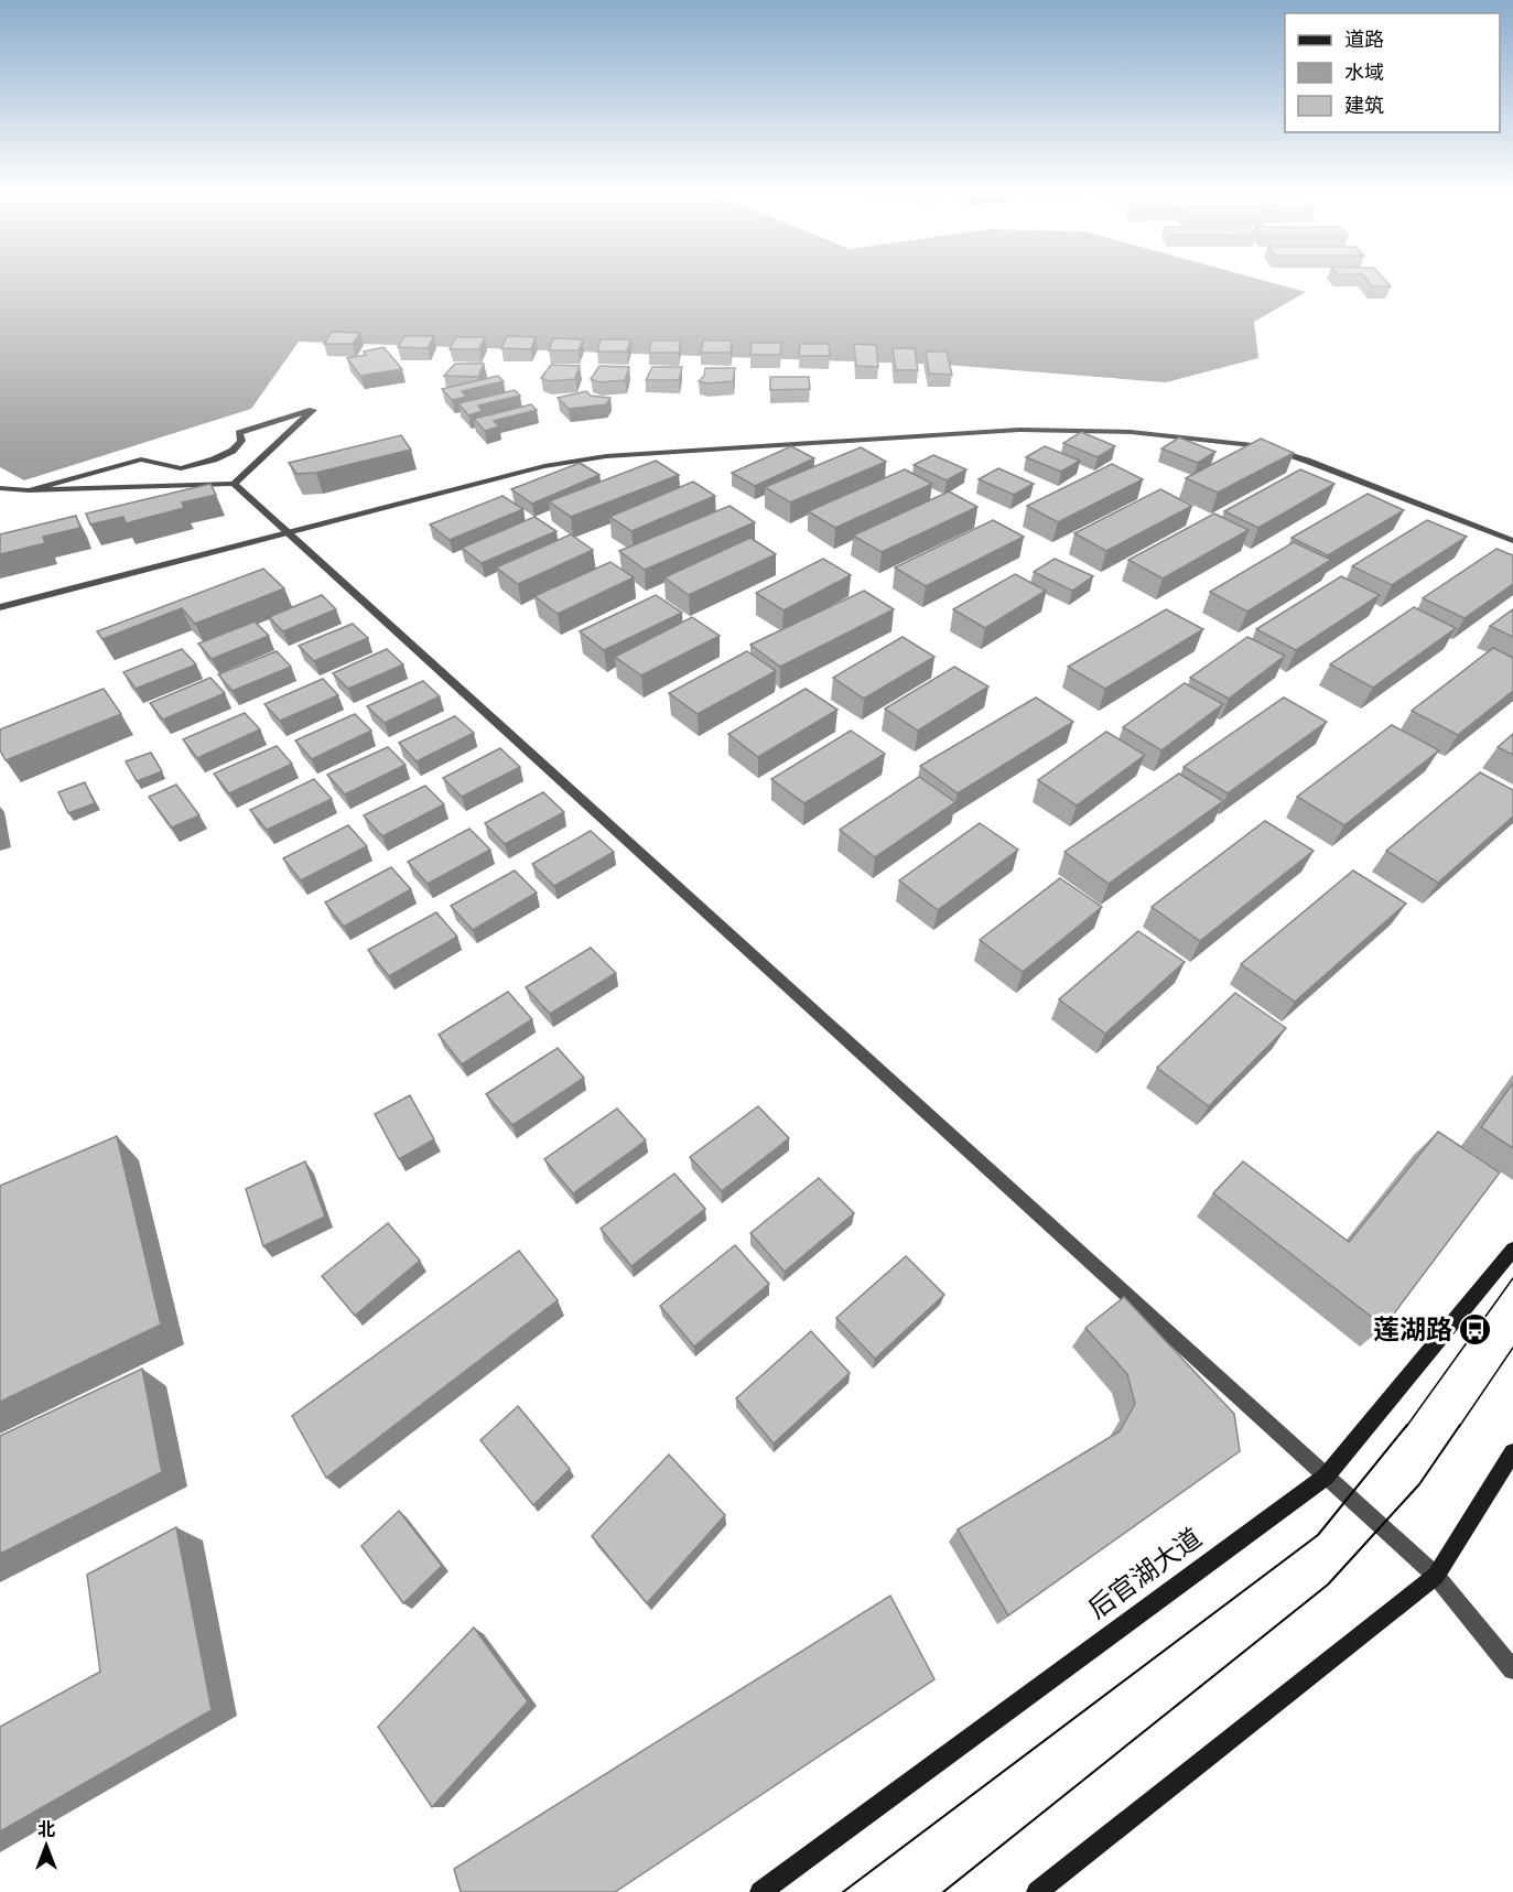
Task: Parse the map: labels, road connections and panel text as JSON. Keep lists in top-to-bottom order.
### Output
{
  "streets": {
    "main road": ["后官湖大道"]
  },
  "places": {
    "bus stop": ["莲湖路"]
  },
  "legend": ["道路", "水域", "建筑"],
  "north": "top"
}
